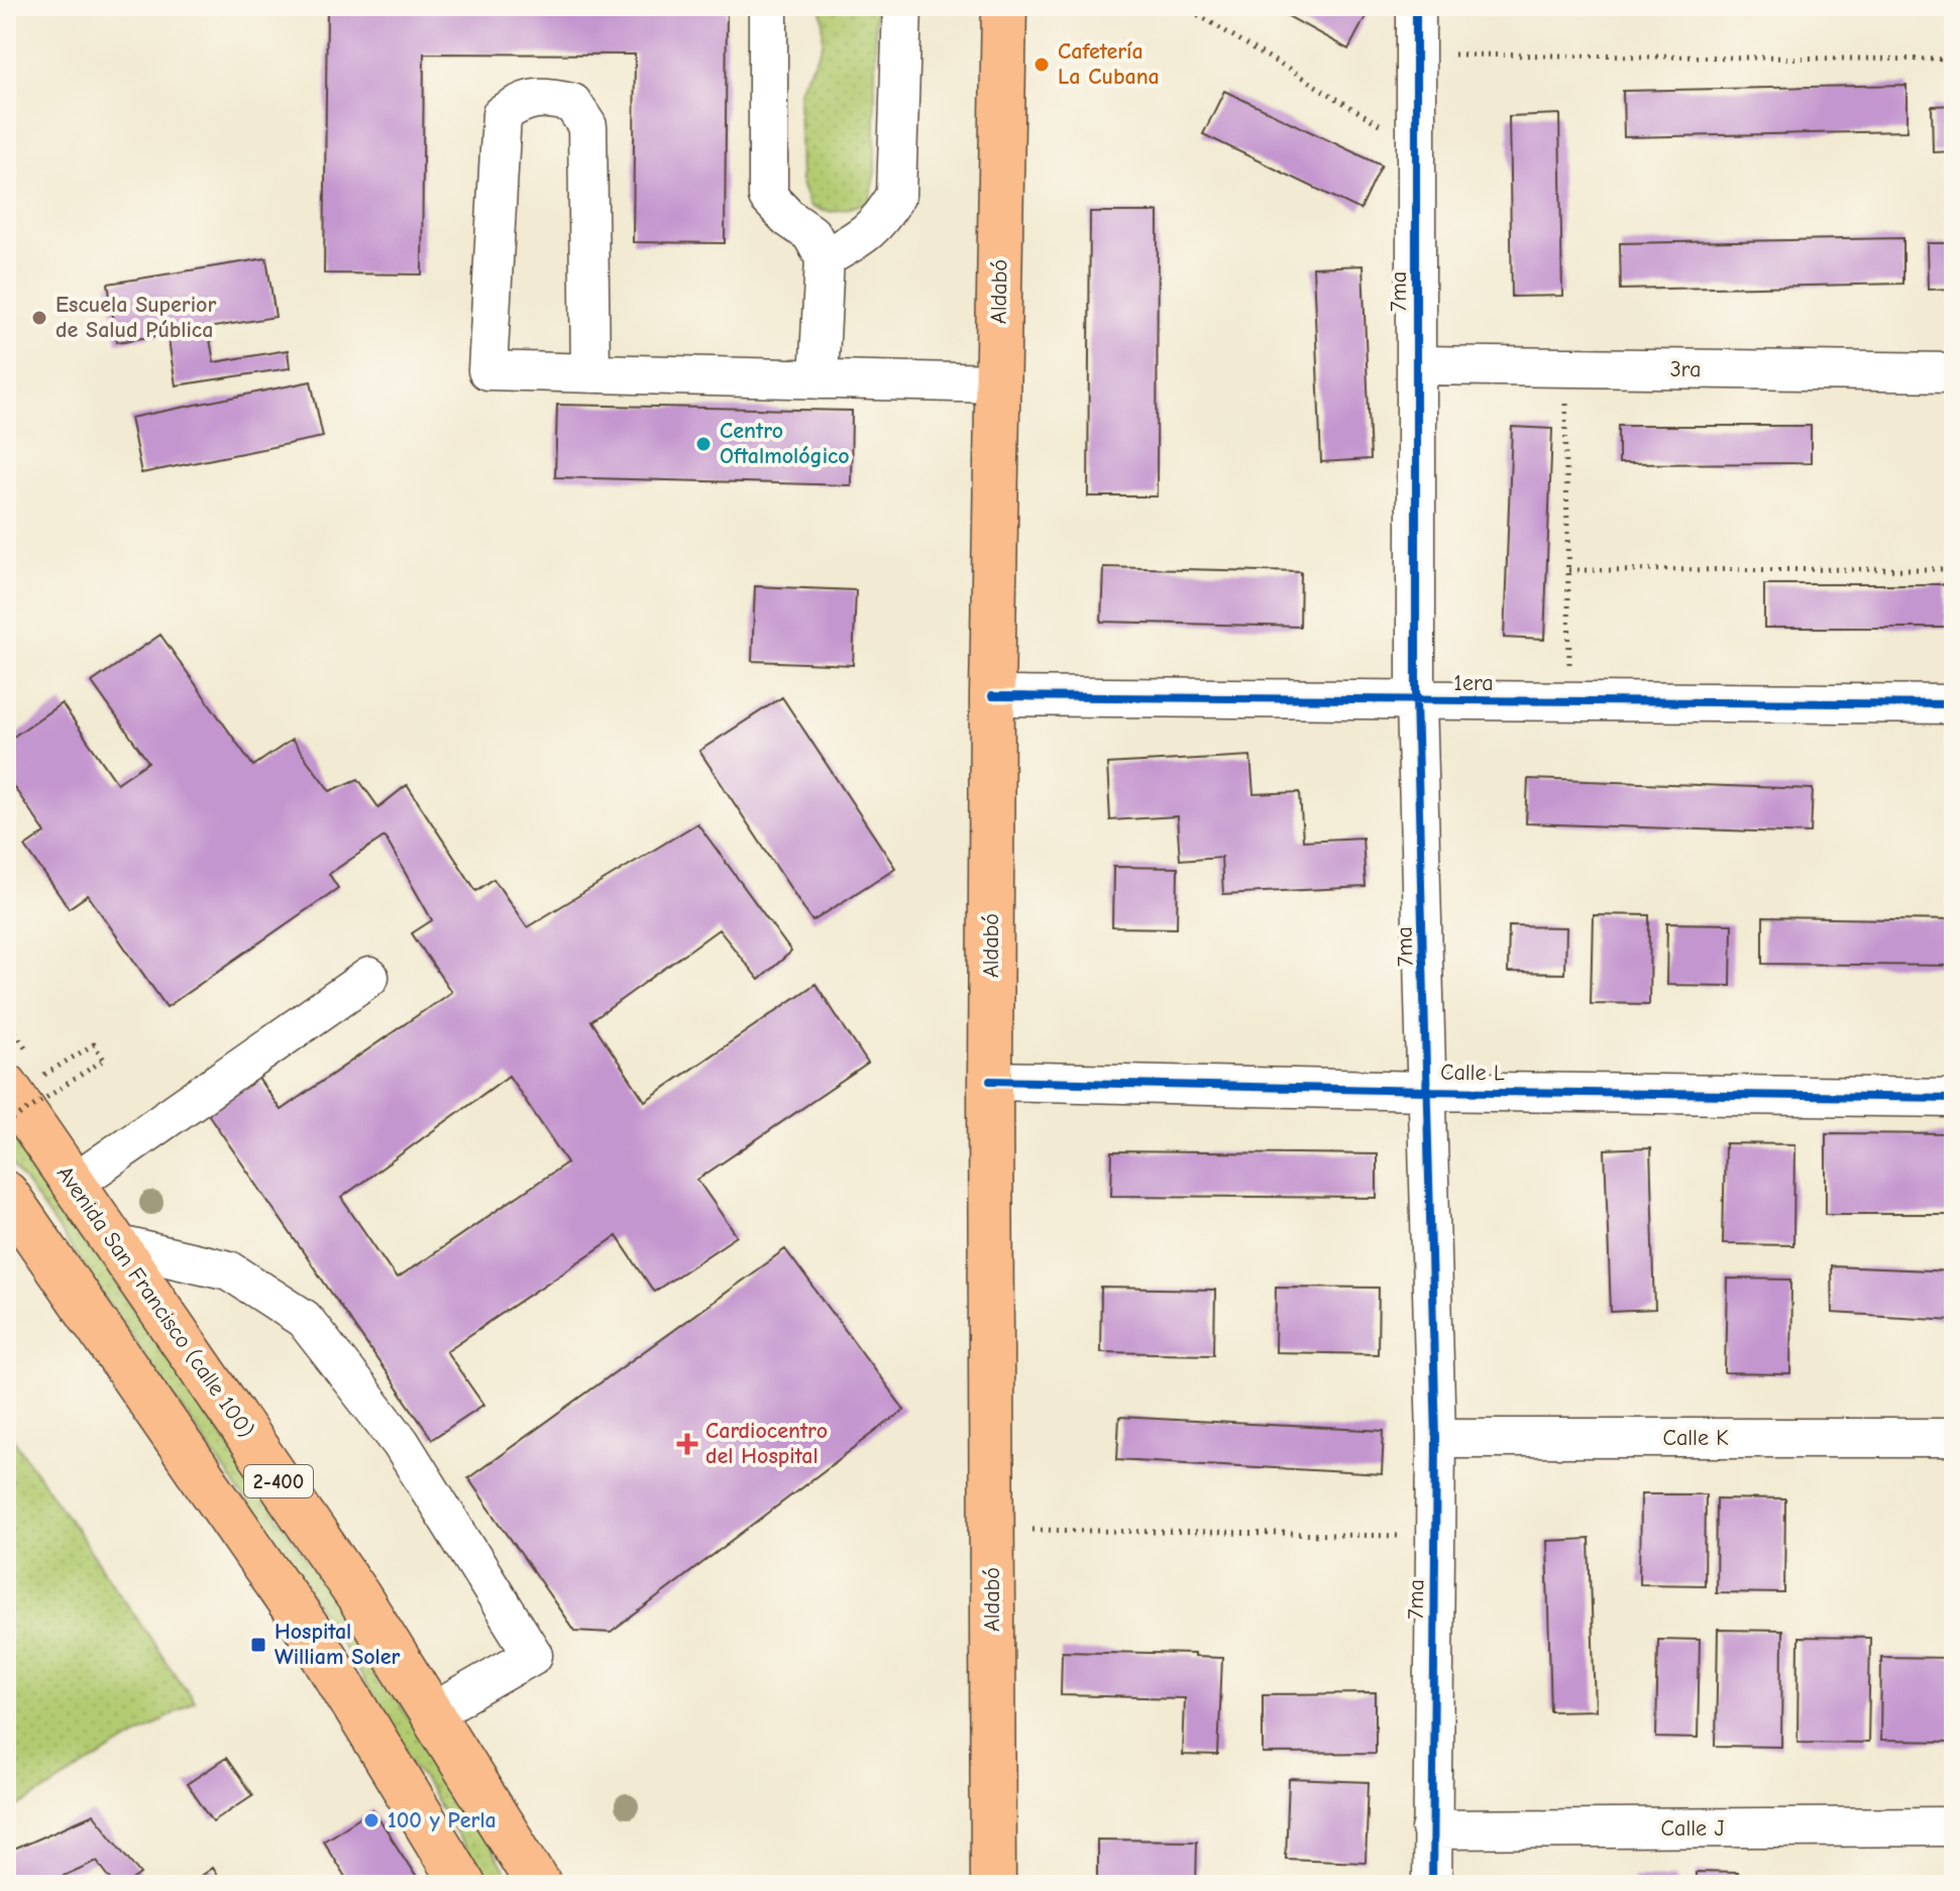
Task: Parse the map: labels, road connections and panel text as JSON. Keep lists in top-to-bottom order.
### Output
{
  "streets": {
    "main road": ["Aldabó", "Avenida San Francisco (calle 100)", "2-400"],
    "street": [
      "7ma",
      "3ra",
      "1era",
      "Calle L",
      "Calle K",
      "Calle J"
    ]
  },
  "crossings": [
    ["Aldabó", "1era"],
    ["Aldabó", "Calle L"],
    ["7ma", "3ra"],
    ["7ma", "1era"],
    ["7ma", "Calle L"],
    ["7ma", "Calle K"],
    ["7ma", "Calle J"]
  ],
  "places": {
    "other": [
      "Cafetería La Cubana",
      "Escuela Superior de Salud Pública",
      "Centro Oftalmológico",
      "100 y Perla"
    ],
    "health": ["Cardiocentro del Hospital"],
    "transit": ["Hospital William Soler"]
  }
}
